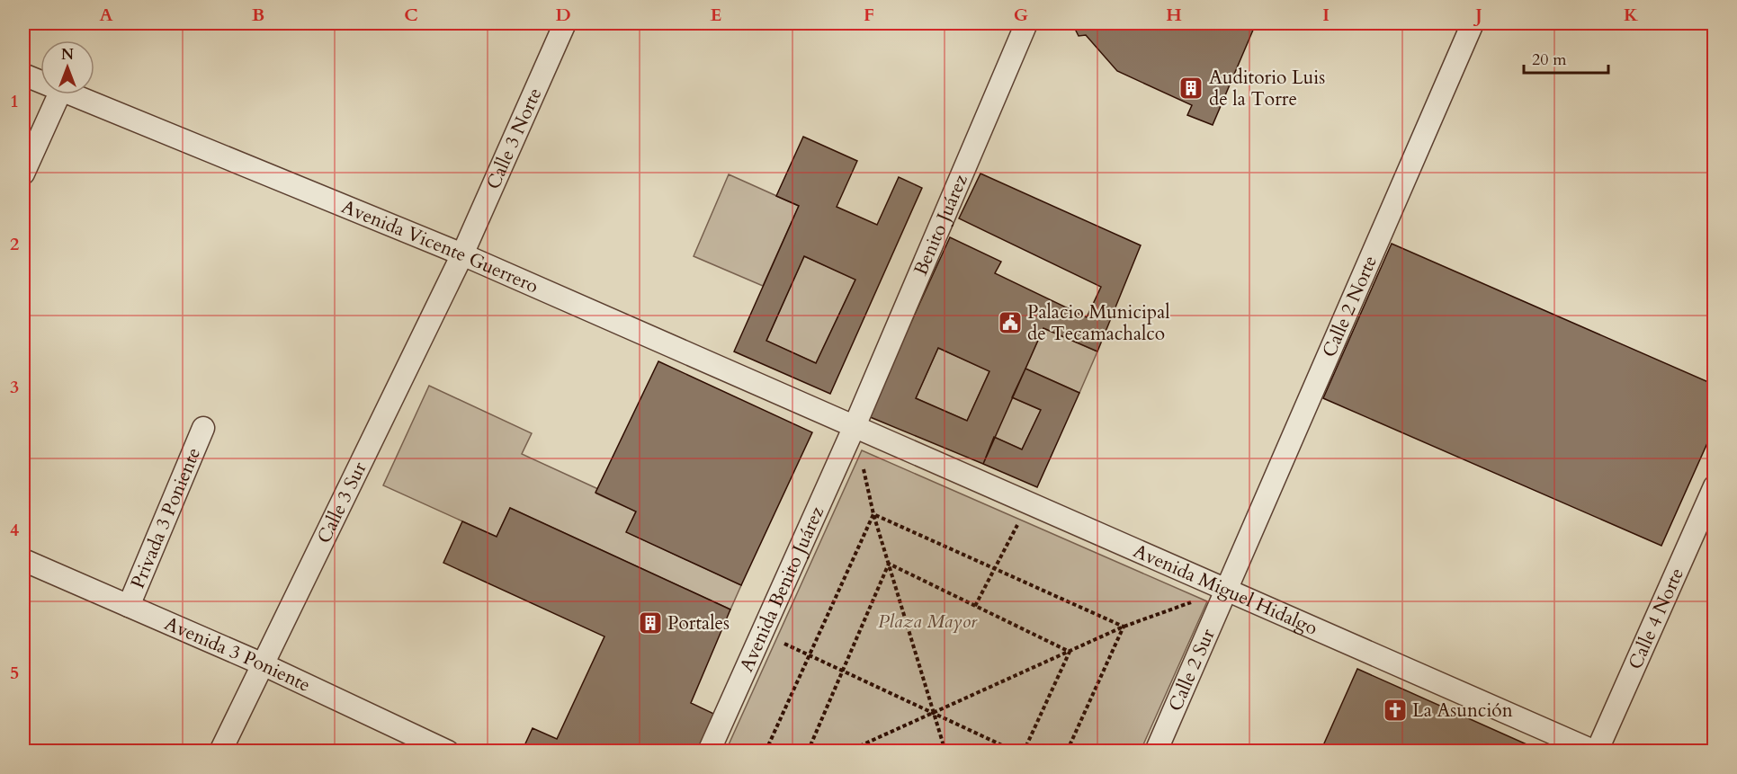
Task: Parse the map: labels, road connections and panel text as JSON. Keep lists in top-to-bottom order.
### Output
{
  "streets": {
    "street": [
      "Calle 3 Norte",
      "Benito Juárez",
      "Avenida Vicente Guerrero",
      "Calle 2 Norte",
      "Calle 3 Sur",
      "Privada 3 Poniente",
      "Avenida Benito Juárez",
      "Avenida Miguel Hidalgo",
      "Calle 4 Norte",
      "Avenida 3 Poniente",
      "Calle 2 Sur"
    ]
  },
  "crossings": [
    ["Calle 3 Norte", "Avenida Vicente Guerrero"],
    ["Calle 3 Norte", "Calle 3 Sur"],
    ["Benito Juárez", "Avenida Vicente Guerrero"],
    ["Benito Juárez", "Avenida Benito Juárez"],
    ["Benito Juárez", "Avenida Miguel Hidalgo"],
    ["Avenida Vicente Guerrero", "Calle 3 Sur"],
    ["Avenida Vicente Guerrero", "Avenida Benito Juárez"],
    ["Avenida Vicente Guerrero", "Avenida Miguel Hidalgo"],
    ["Calle 2 Norte", "Avenida Miguel Hidalgo"],
    ["Calle 2 Norte", "Calle 2 Sur"],
    ["Calle 3 Sur", "Avenida 3 Poniente"],
    ["Privada 3 Poniente", "Avenida 3 Poniente"],
    ["Avenida Benito Juárez", "Avenida Miguel Hidalgo"],
    ["Avenida Miguel Hidalgo", "Calle 4 Norte"],
    ["Avenida Miguel Hidalgo", "Calle 2 Sur"]
  ],
  "parks": ["Plaza Mayor"],
  "places": {
    "building": ["Auditorio Luis de la Torre", "Portales"],
    "public building": ["Palacio Municipal de Tecamachalco"],
    "church": ["La Asunción"]
  },
  "scale_bar": "20 m",
  "north": "top",
  "grid": {
    "columns": [
      "A",
      "B",
      "C",
      "D",
      "E",
      "F",
      "G",
      "H",
      "I",
      "J",
      "K"
    ],
    "rows": [
      "1",
      "2",
      "3",
      "4",
      "5"
    ]
  }
}
